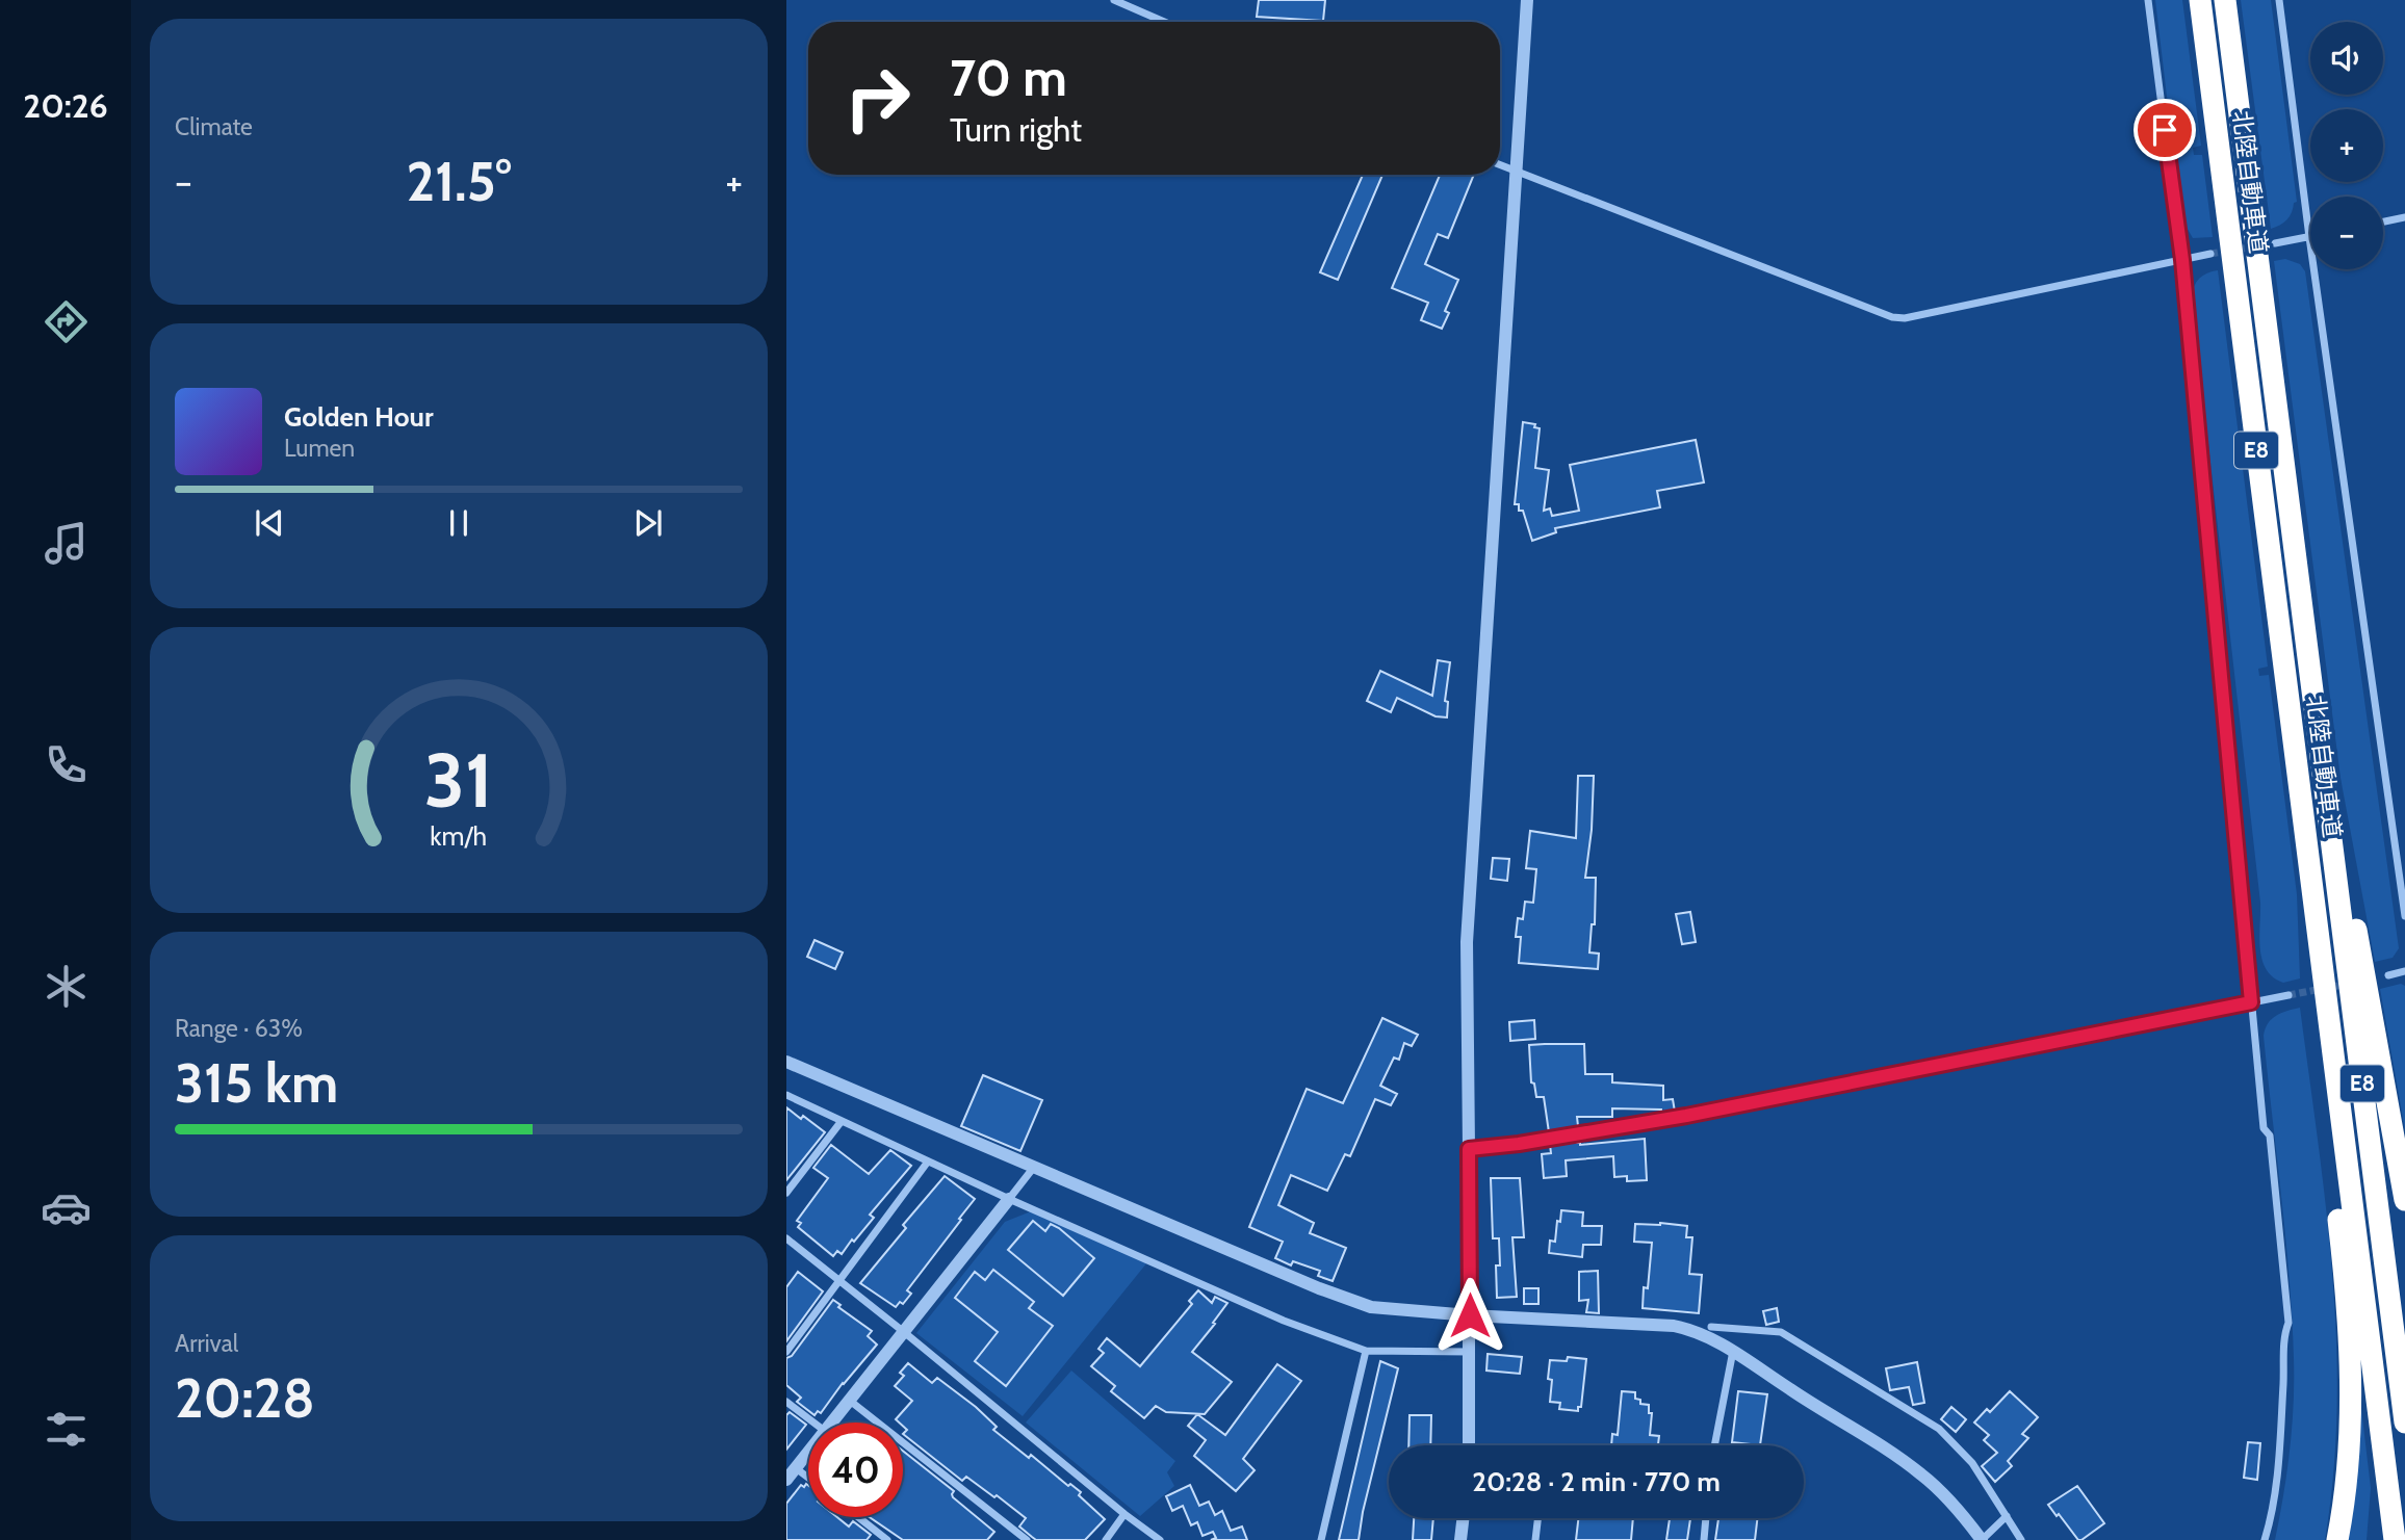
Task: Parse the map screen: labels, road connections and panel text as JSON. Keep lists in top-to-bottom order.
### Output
{
  "streets": {
    "highway": ["北陸自動車道", "E8"]
  },
  "page": {
    "tabs": "20:26",
    "tile": [
      "Climate",
      ["Range · 63%", "315 km"],
      ["Arrival", "20:28"]
    ],
    "map_buttons": ["+", "−"],
    "turn": ["70 m", "Turn right"],
    "heat": ["−", "21.5°", "+"],
    "song": ["Golden Hour", "Lumen"],
    "limit": "40",
    "trip": "20:28 · 2 min · 770 m",
    "gauge": ["31", "km/h"]
  }
}
